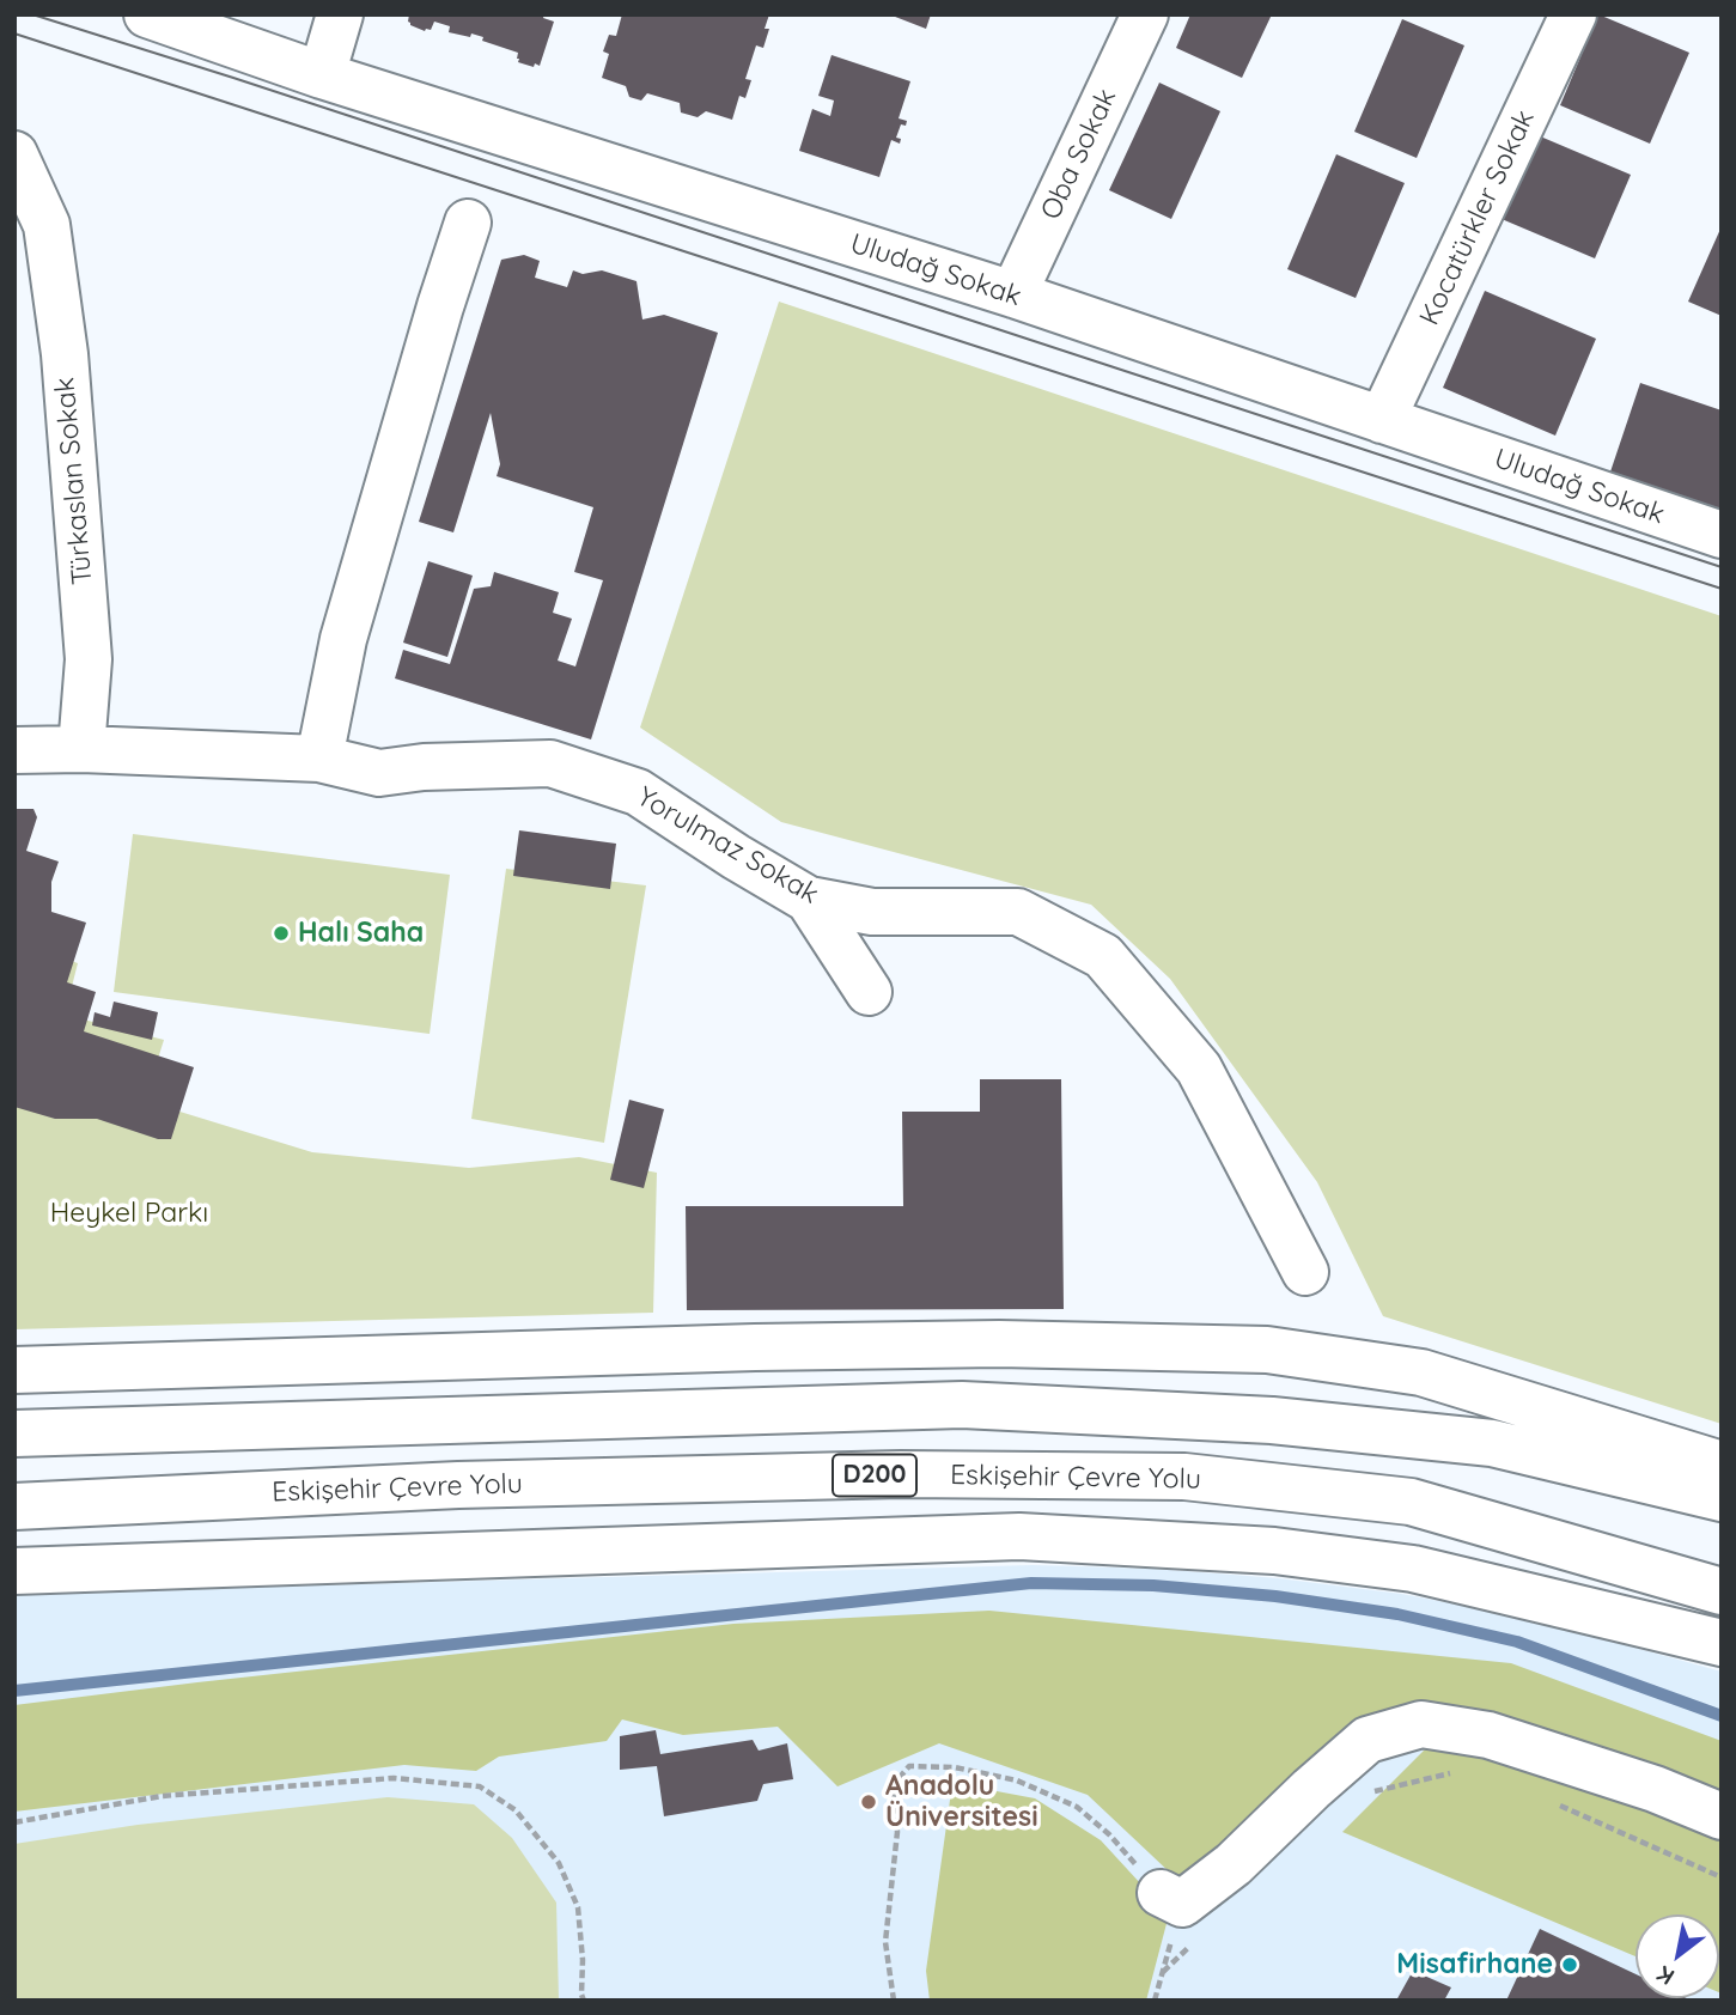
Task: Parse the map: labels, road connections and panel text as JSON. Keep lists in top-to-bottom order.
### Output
{
  "streets": {
    "main road": [
      "Oba Sokak",
      "Kocatürkler Sokak",
      "Uludağ Sokak",
      "Türkaslan Sokak",
      "Yorulmaz Sokak",
      "D200",
      "Eskişehir Çevre Yolu"
    ]
  },
  "crossings": [
    ["Oba Sokak", "Uludağ Sokak"],
    ["Kocatürkler Sokak", "Uludağ Sokak"],
    ["Türkaslan Sokak", "Yorulmaz Sokak"]
  ],
  "parks": ["Heykel Parkı"],
  "places": ["Halı Saha", "Anadolu Üniversitesi", "Misafirhane"],
  "north": "bottom left"
}
